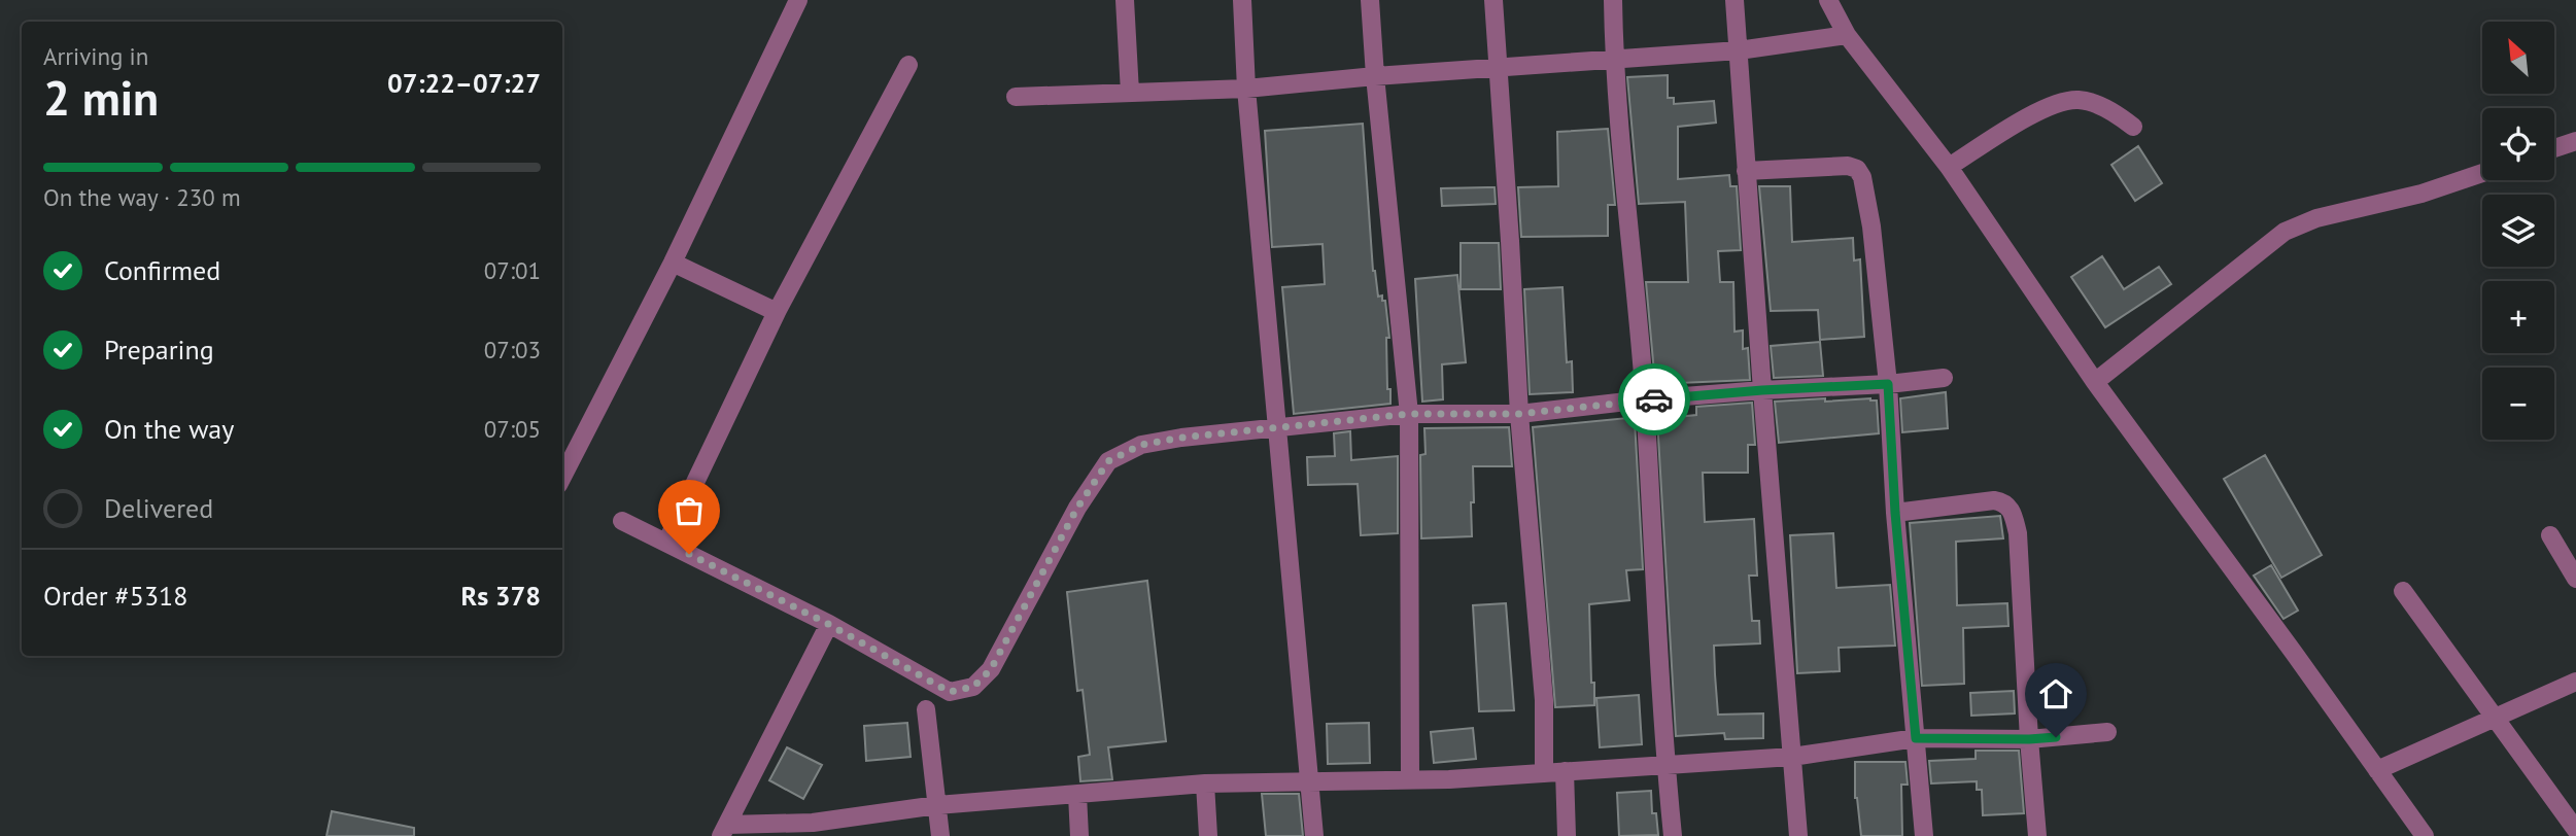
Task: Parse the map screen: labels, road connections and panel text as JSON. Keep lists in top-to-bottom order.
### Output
{
  "north": "top left",
  "page": {
    "map_buttons": ["+", "−"],
    "heading": ["2 min", "Arriving in", "07:22–07:27"],
    "panel": ["Order #5318", "Rs 378"],
    "bar": "On the way · 230 m",
    "list": [
      ["Confirmed", "07:01"],
      ["Preparing", "07:03"],
      ["On the way", "07:05"],
      "Delivered"
    ]
  }
}
